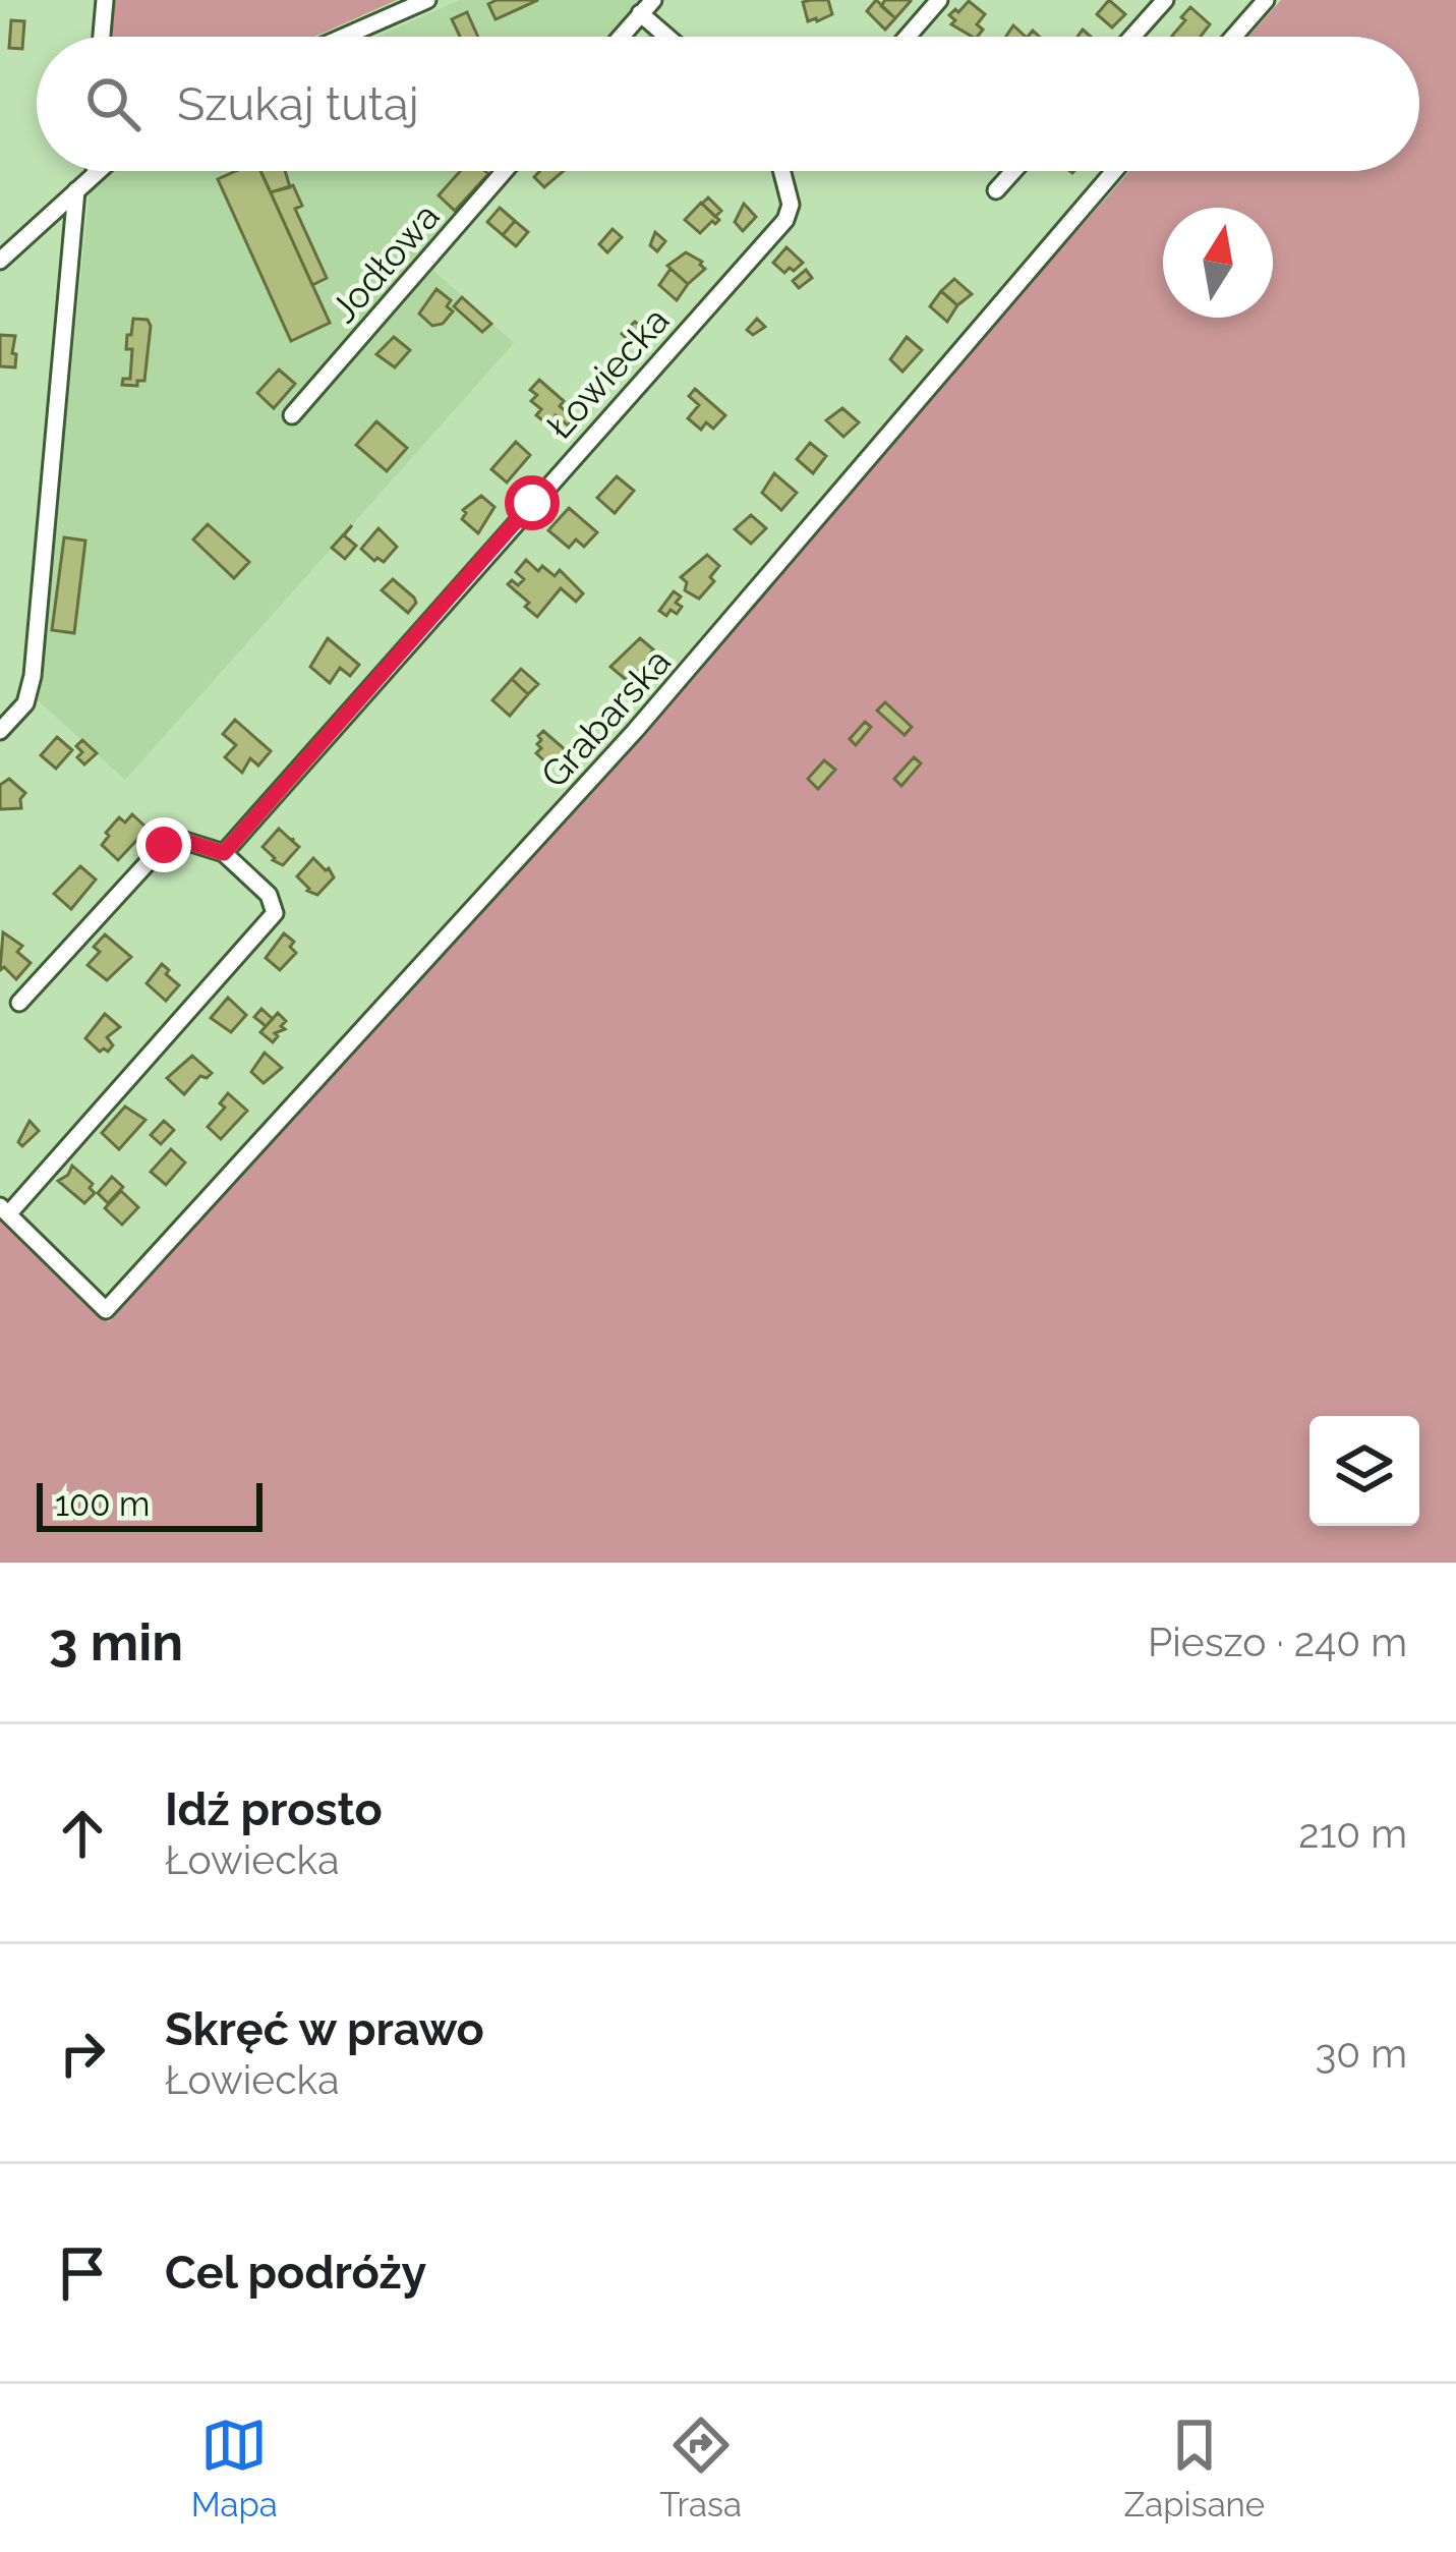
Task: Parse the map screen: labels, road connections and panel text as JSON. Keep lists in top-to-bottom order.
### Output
{
  "streets": {
    "street": ["Jodłowa", "Łowiecka", "Grabarska"]
  },
  "scale_bar": "100 m",
  "north": "top",
  "page": {
    "search": "Szukaj tutaj",
    "scale": "100 m",
    "heading": ["3 min", "Pieszo · 240 m"],
    "list": [
      ["Idź prosto", "Łowiecka", "210 m"],
      ["Skręć w prawo", "Łowiecka", "30 m"],
      "Cel podróży"
    ],
    "nav": ["Mapa", "Trasa", "Zapisane"]
  }
}
